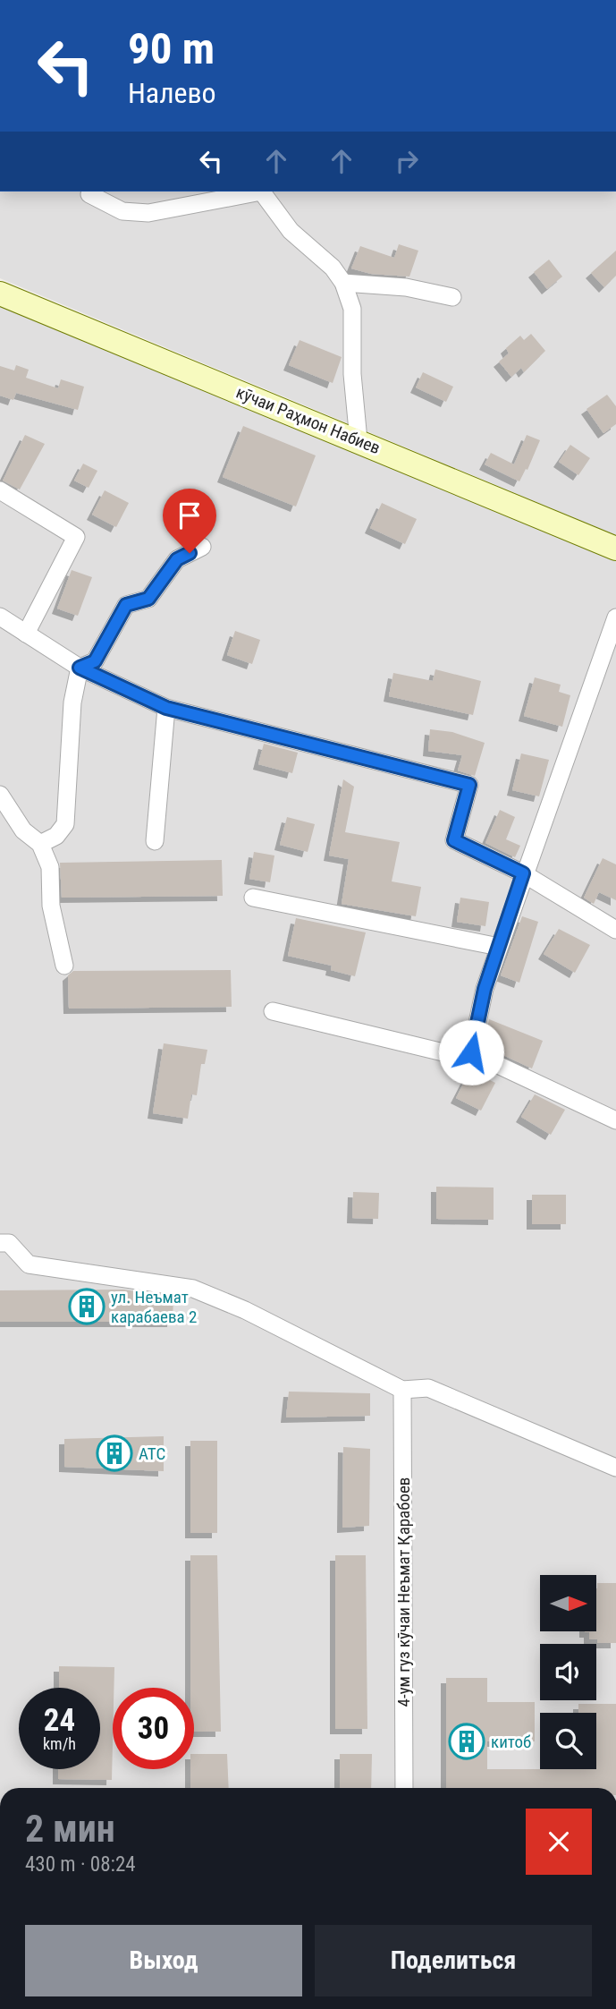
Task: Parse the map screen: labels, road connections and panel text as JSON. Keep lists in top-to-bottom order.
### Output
{
  "streets": {
    "street": ["кӯчаи Раҳмон Набиев", "4-ум гуз кӯчаи Неъмат Қарабоев"]
  },
  "places": {
    "building": ["ул. Неъмат карабаева 2", "АТС", "китоб"]
  },
  "north": "right",
  "page": {
    "turn": ["90 m", "Налево"],
    "speed": "24 km/h",
    "limit": "30",
    "heading": ["2 мин", "430 m · 08:24"],
    "buttons": ["Выход", "Поделиться"]
  }
}
